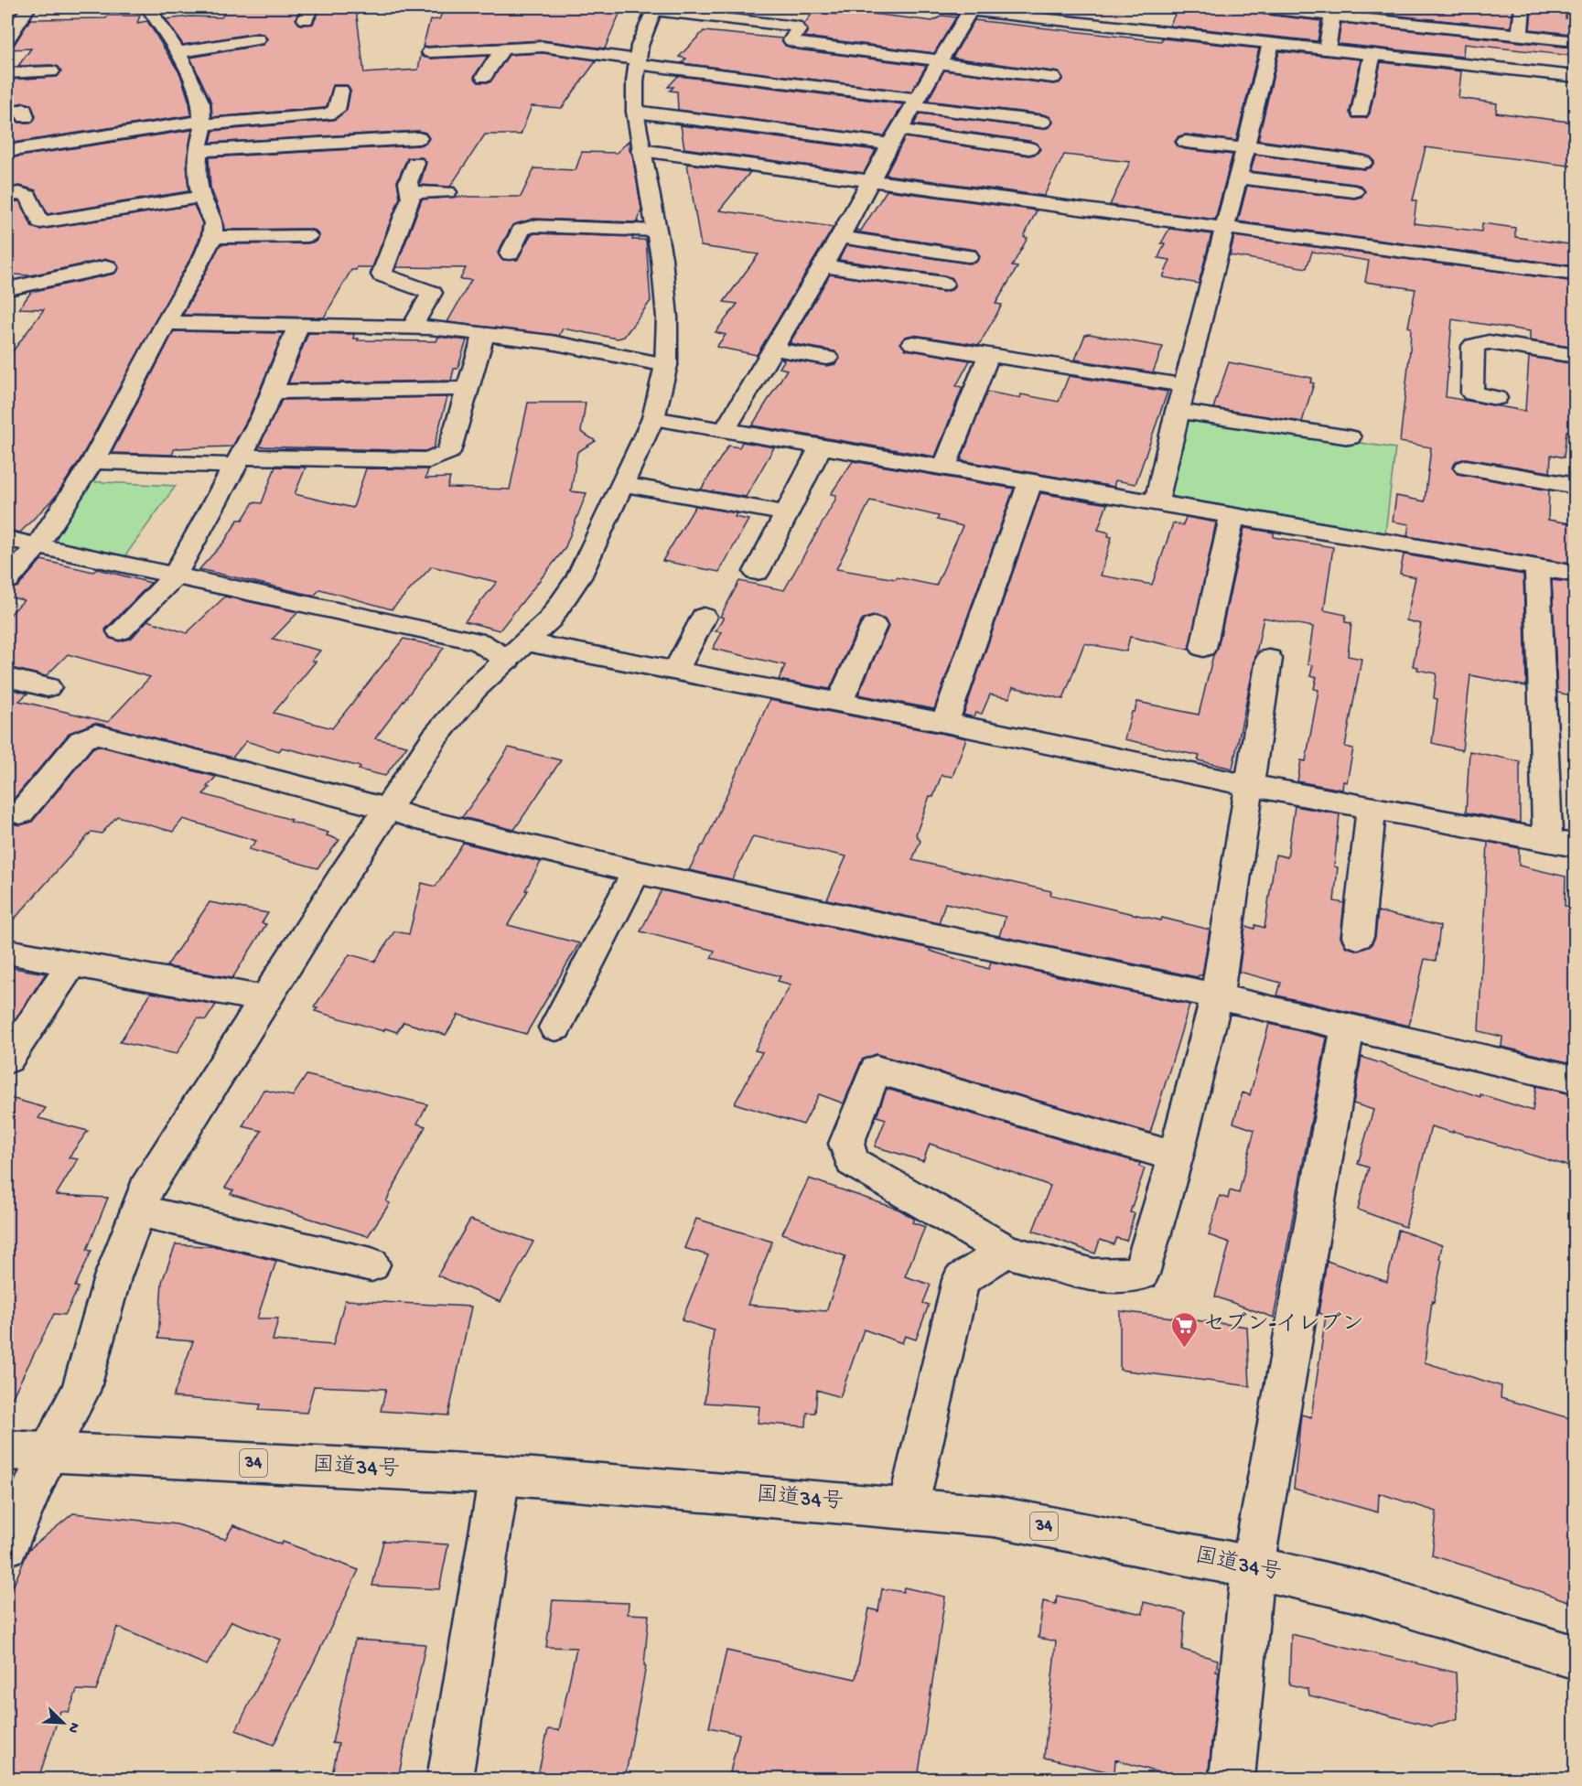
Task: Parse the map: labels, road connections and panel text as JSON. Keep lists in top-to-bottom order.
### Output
{
  "streets": {
    "main road": ["34", "国道34号"]
  },
  "places": {
    "supermarket": ["セブン-イレブン"]
  },
  "north": "bottom right"
}
